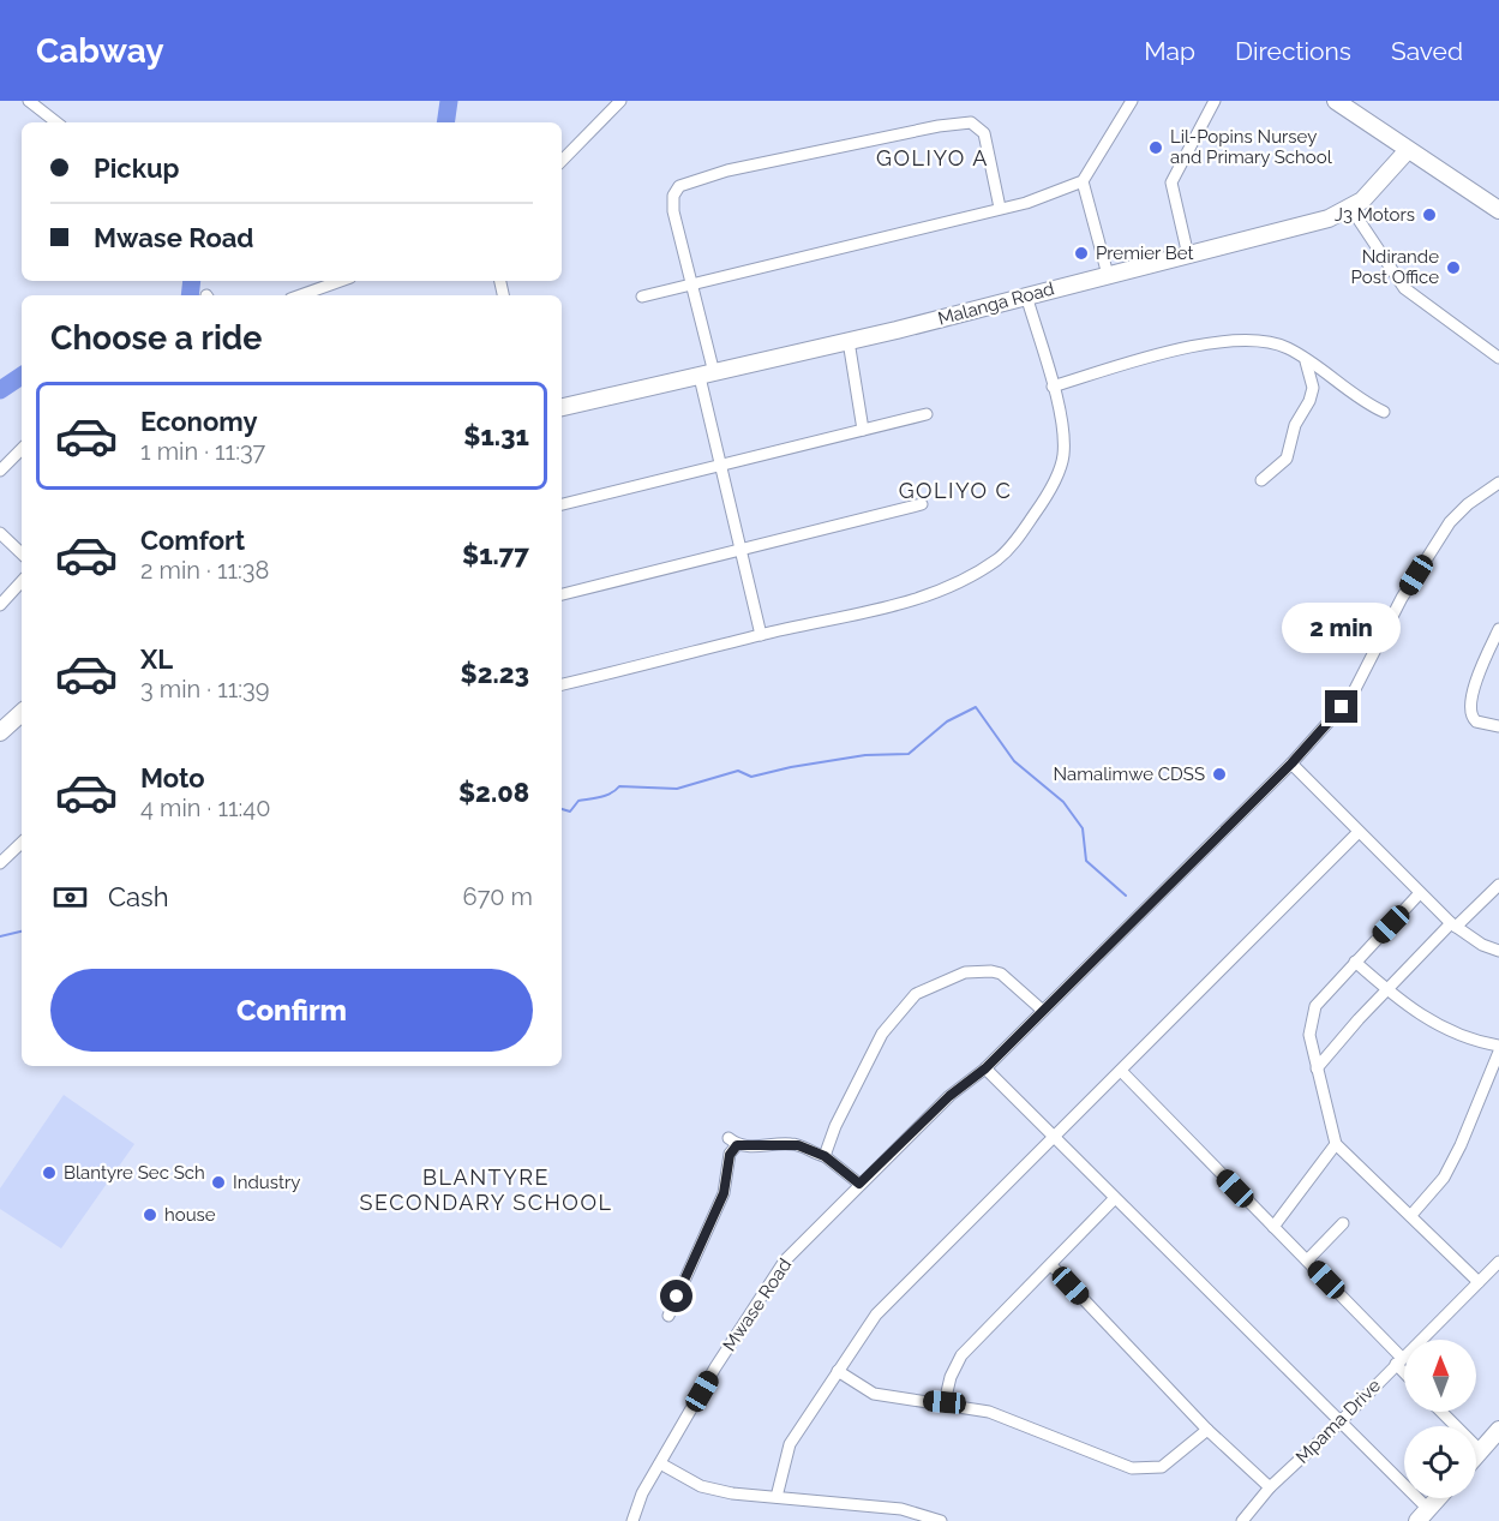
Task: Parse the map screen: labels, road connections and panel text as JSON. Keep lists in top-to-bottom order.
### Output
{
  "streets": {
    "street": ["Malanga Road", "Mwase Road", "Mpama Drive"]
  },
  "districts": ["GOLIYO A", "GOLIYO C", "BLANTYRE SECONDARY SCHOOL"],
  "places": [
    "Lil-Popins Nursey and Primary School",
    "J3 Motors",
    "Premier Bet",
    "Ndirande Post Office",
    "Namalimwe CDSS",
    "Blantyre Sec Sch",
    "Industry",
    "house"
  ],
  "north": "top",
  "page": {
    "header": "Cabway",
    "nav": ["Map", "Directions", "Saved"],
    "banner": ["Pickup", "Mwase Road"],
    "heading": "Choose a ride",
    "list": [
      {
        "name": "Economy",
        "note": "1 min · 11:37",
        "value": "$1.31"
      },
      {
        "name": "Comfort",
        "note": "2 min · 11:38",
        "value": "$1.77"
      },
      {
        "name": "XL",
        "note": "3 min · 11:39",
        "value": "$2.23"
      },
      {
        "name": "Moto",
        "note": "4 min · 11:40",
        "value": "$2.08"
      }
    ],
    "bubble": "2 min",
    "pay": ["Cash", "670 m"],
    "buttons": "Confirm"
  }
}
